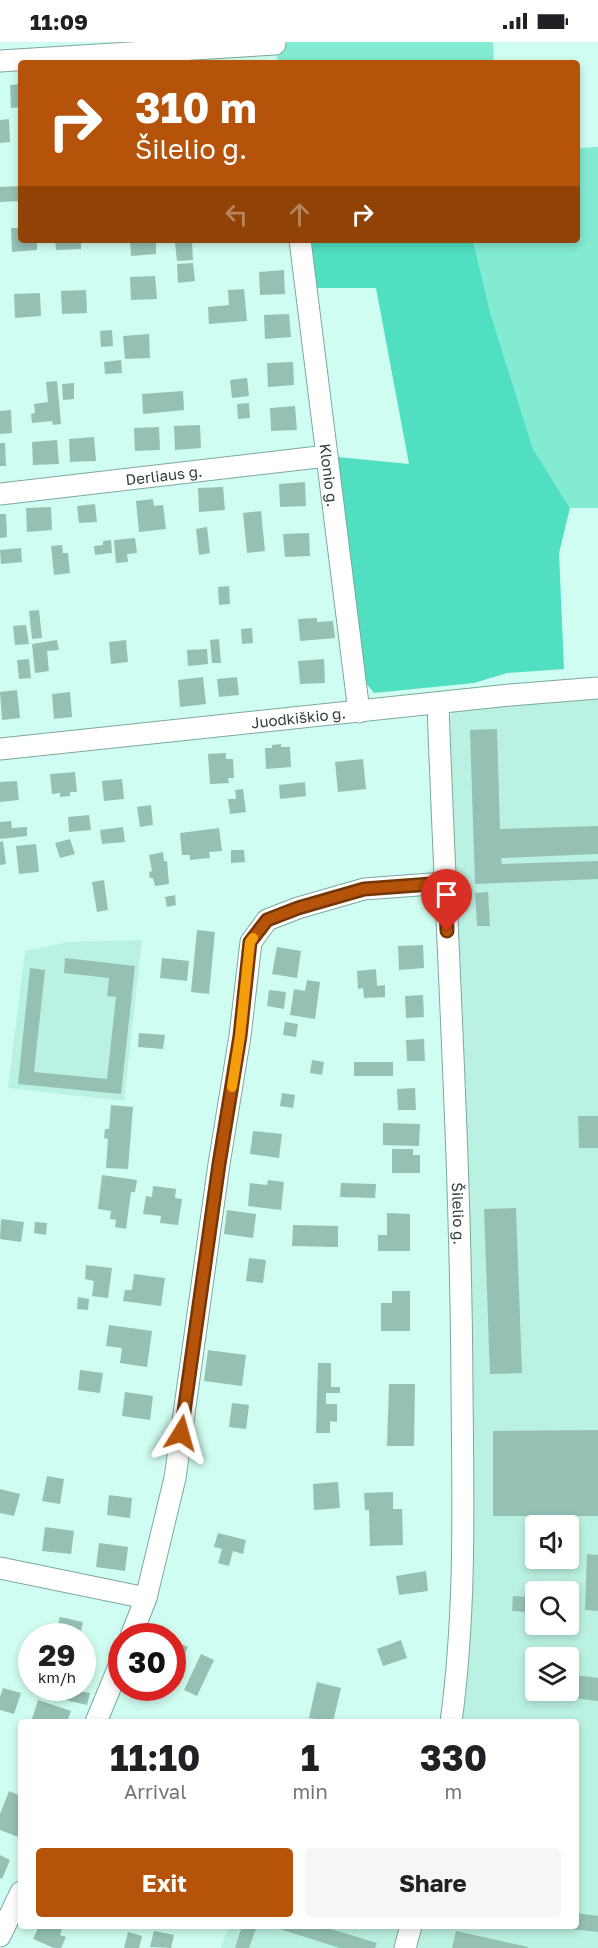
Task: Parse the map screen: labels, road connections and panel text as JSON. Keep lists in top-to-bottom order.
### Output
{
  "streets": {
    "street": [
      "Derliaus g.",
      "Klonio g.",
      "Juodkiškio g.",
      "Šilelio g."
    ]
  },
  "crossings": [
    ["Derliaus g.", "Klonio g."],
    ["Klonio g.", "Juodkiškio g."],
    ["Juodkiškio g.", "Šilelio g."]
  ],
  "page": {
    "status": "11:09",
    "turn": ["310 m", "Šilelio g."],
    "speed": "29 km/h",
    "limit": "30",
    "eta": [
      "11:10",
      "Arrival",
      "1",
      "min",
      "330",
      "m"
    ],
    "buttons": ["Exit", "Share"]
  }
}
